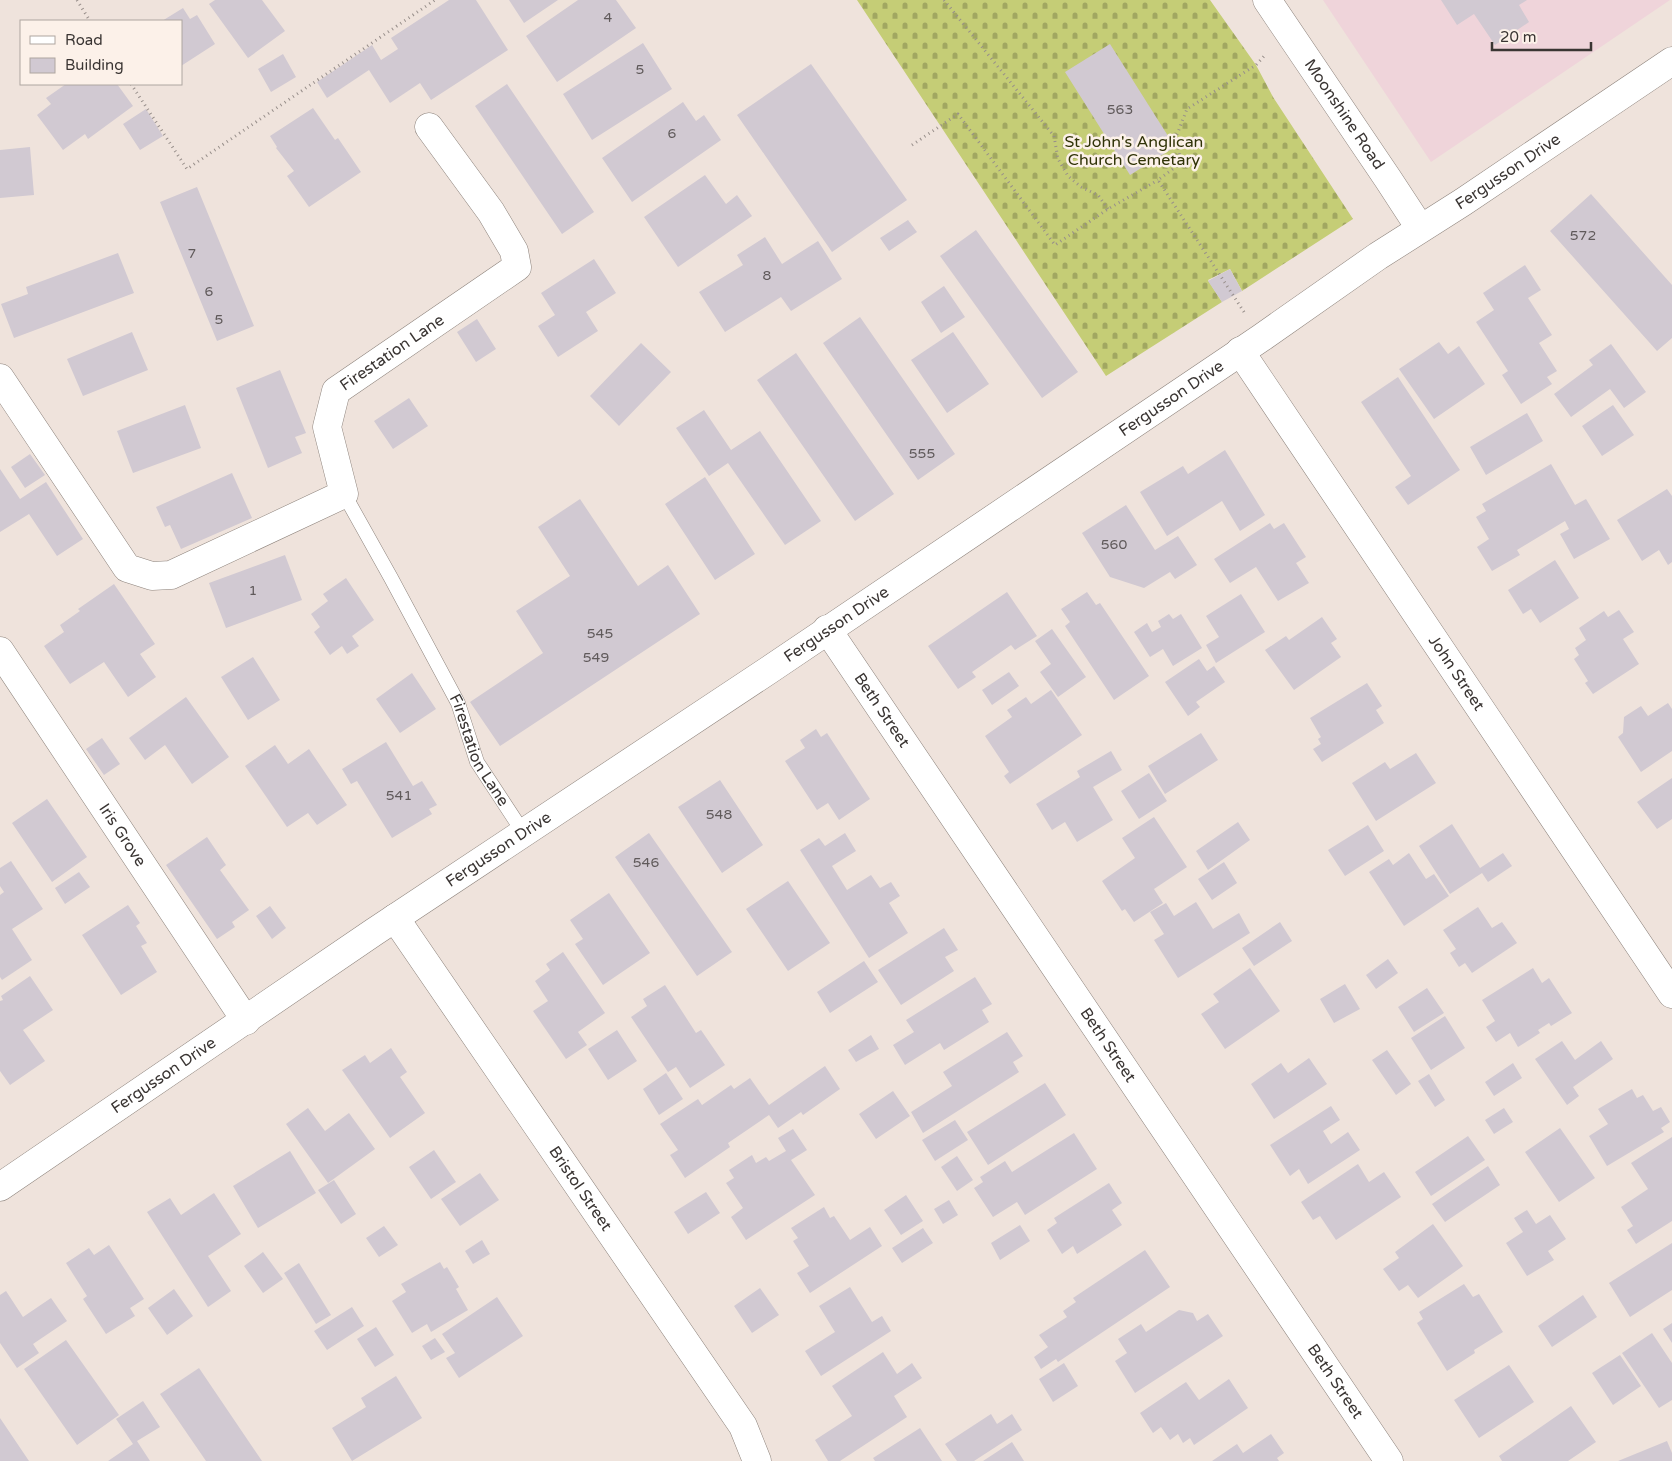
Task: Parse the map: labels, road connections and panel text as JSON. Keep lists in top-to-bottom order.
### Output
{
  "streets": {
    "street": [
      "Moonshine Road",
      "Fergusson Drive",
      "Firestation Lane",
      "John Street",
      "Beth Street",
      "Iris Grove",
      "Bristol Street"
    ]
  },
  "crossings": [
    ["Moonshine Road", "Fergusson Drive"],
    ["Fergusson Drive", "Firestation Lane"],
    ["Fergusson Drive", "John Street"],
    ["Fergusson Drive", "Beth Street"],
    ["Fergusson Drive", "Iris Grove"],
    ["Fergusson Drive", "Bristol Street"]
  ],
  "parks": ["St John's Anglican Church Cemetary"],
  "house_numbers": [
    "4",
    "5",
    "563",
    "6",
    "572",
    "7",
    "8",
    "6",
    "5",
    "555",
    "560",
    "1",
    "545",
    "549",
    "541",
    "548",
    "546"
  ],
  "legend": ["Road", "Building"],
  "scale_bar": "20 m"
}
